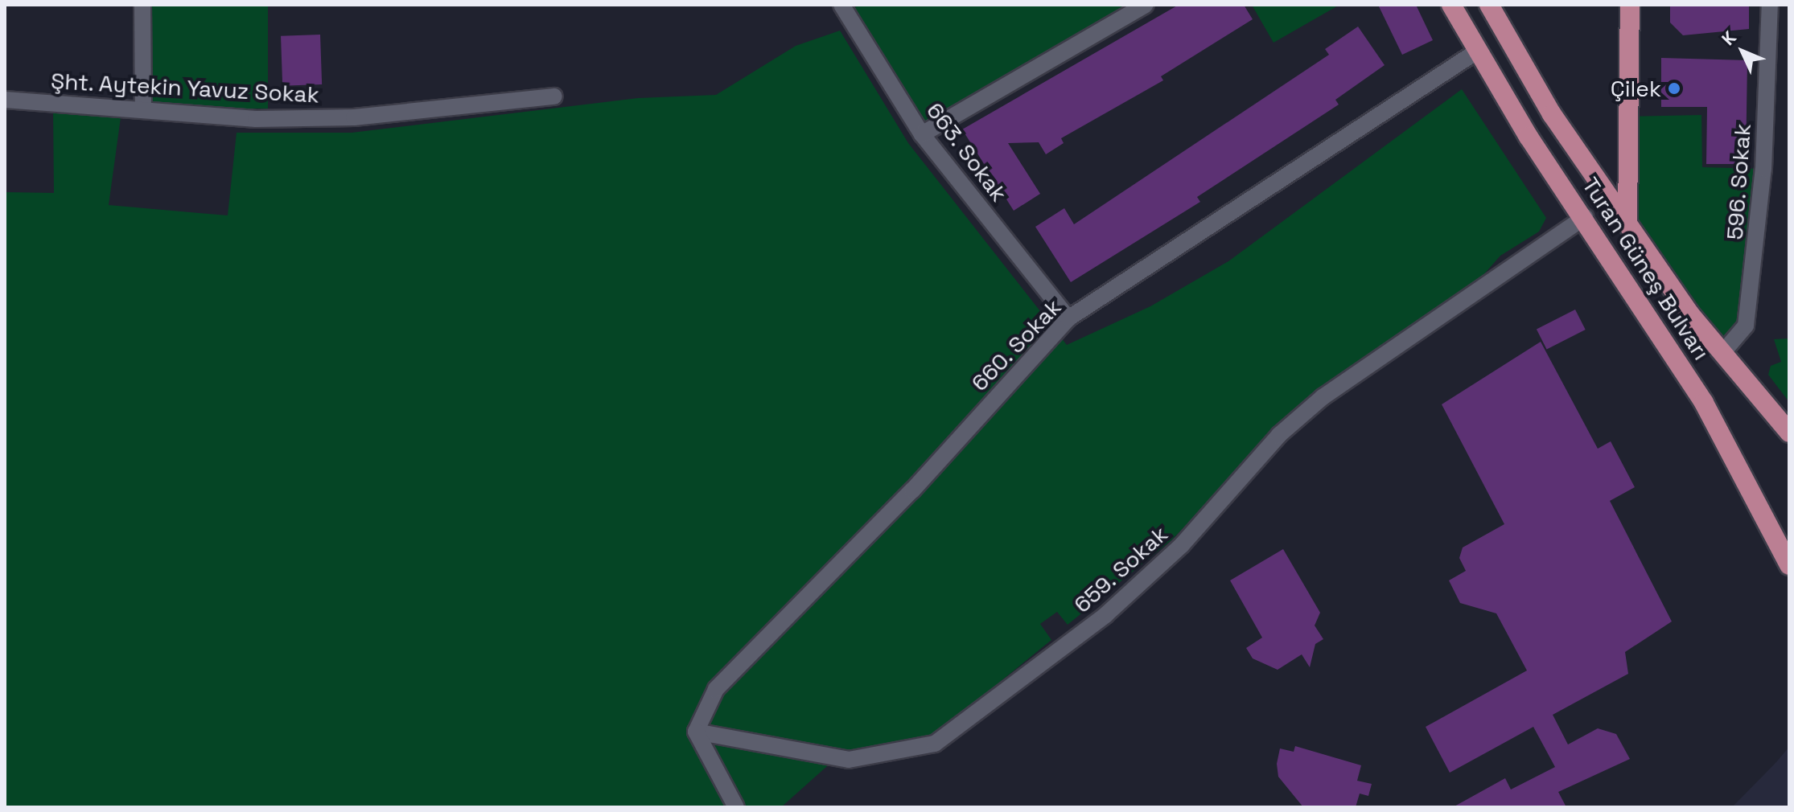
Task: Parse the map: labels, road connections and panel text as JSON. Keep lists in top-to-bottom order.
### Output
{
  "streets": {
    "main road": ["Turan Güneş Bulvarı"],
    "street": [
      "Şht. Aytekin Yavuz Sokak",
      "663. Sokak",
      "596. Sokak",
      "660. Sokak",
      "659. Sokak"
    ]
  },
  "crossings": [
    ["663. Sokak", "660. Sokak"],
    ["596. Sokak", "Turan Güneş Bulvarı"],
    ["Turan Güneş Bulvarı", "660. Sokak"],
    ["Turan Güneş Bulvarı", "659. Sokak"],
    ["660. Sokak", "659. Sokak"]
  ],
  "places": ["Çilek"],
  "north": "top left"
}
